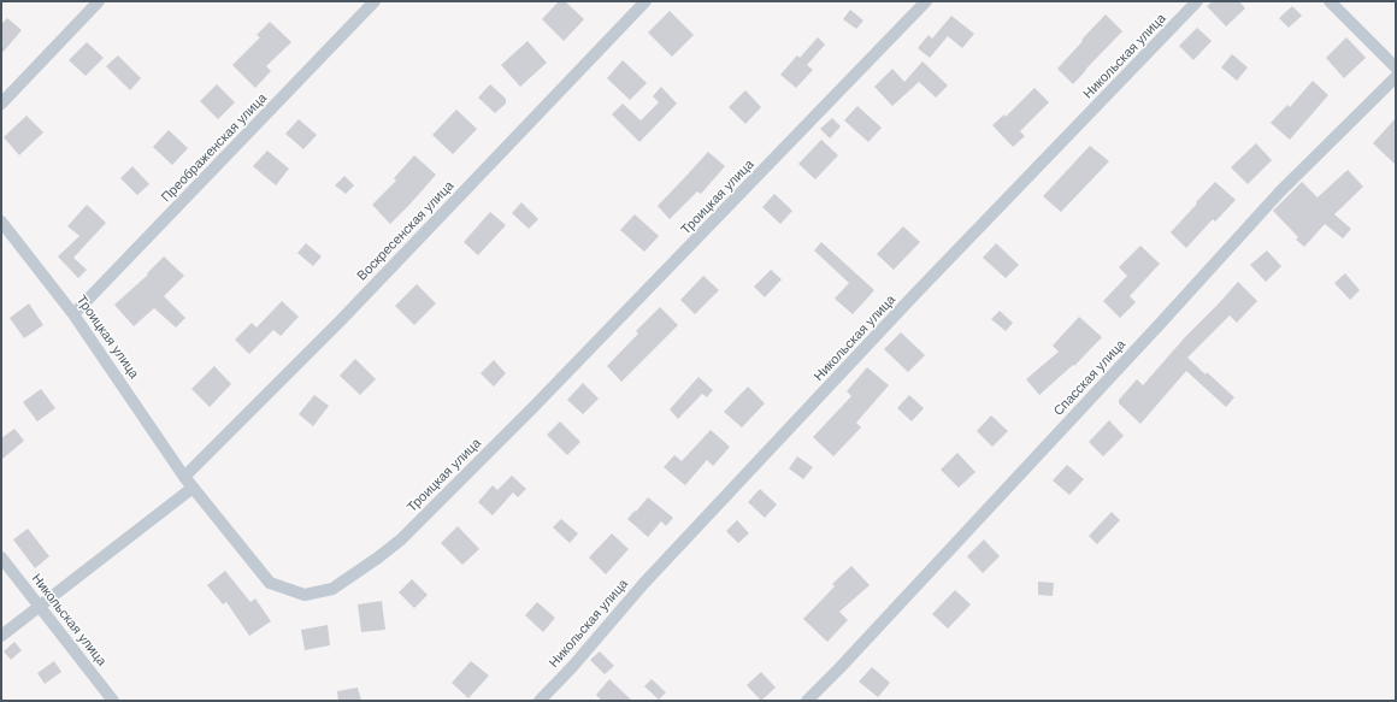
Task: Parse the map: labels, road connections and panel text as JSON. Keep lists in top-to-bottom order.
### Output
{
  "streets": {
    "street": [
      "Никольская улица",
      "Преображенская улица",
      "Троицкая улица",
      "Воскресенская улица",
      "Спасская улица"
    ]
  },
  "crossings": [
    ["Преображенская улица", "Троицкая улица"],
    ["Троицкая улица", "Воскресенская улица"]
  ]
}
